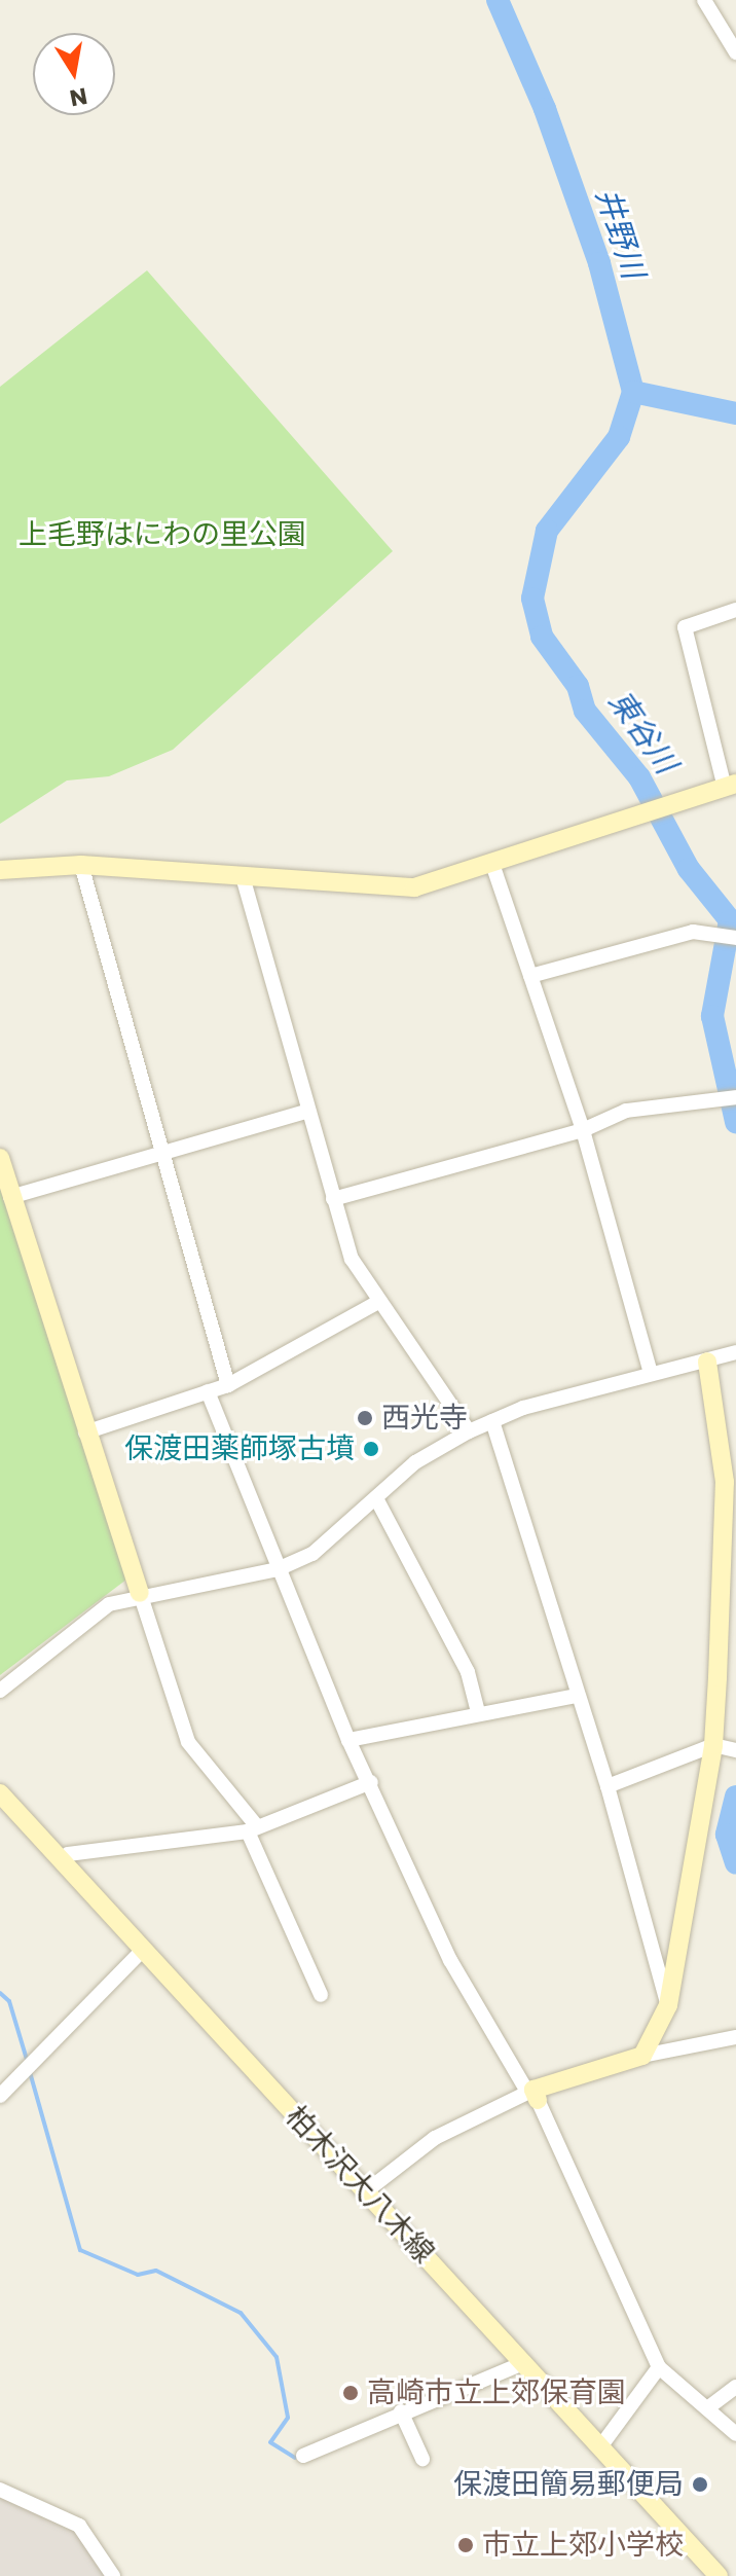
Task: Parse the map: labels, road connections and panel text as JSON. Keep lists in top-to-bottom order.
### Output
{
  "streets": {
    "street": ["柏木沢大八木線"]
  },
  "water": ["井野川", "東谷川"],
  "parks": ["上毛野はにわの里公園"],
  "places": [
    "西光寺",
    "保渡田薬師塚古墳",
    "高崎市立上郊保育園",
    "保渡田簡易郵便局",
    "市立上郊小学校"
  ],
  "north": "bottom"
}
